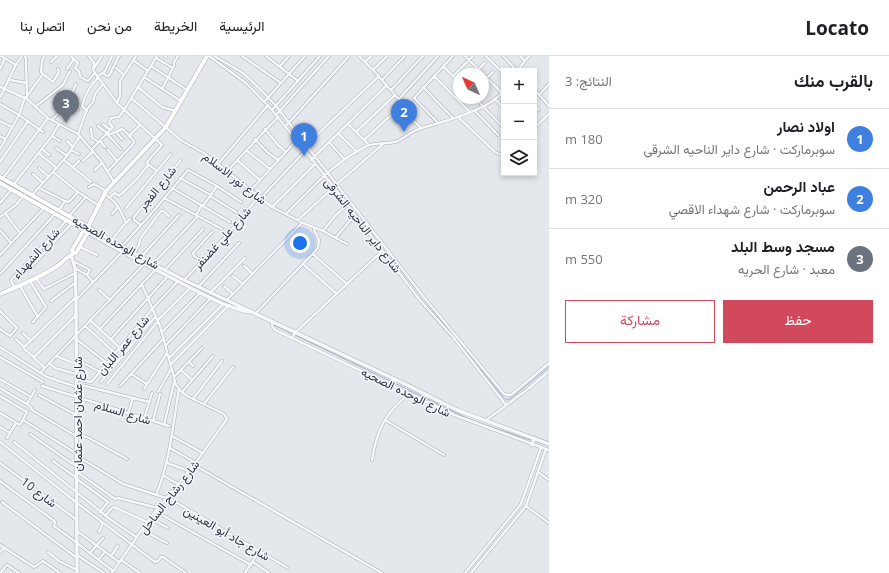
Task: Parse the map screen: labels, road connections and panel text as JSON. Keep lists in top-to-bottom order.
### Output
{
  "streets": {
    "main road": ["شارع الوحده الصحيه"],
    "street": [
      "شارع نور الاسلام",
      "شارع الفجر",
      "شارع داير الناحيه الشرقى",
      "شارع علي غضنفر",
      "شارع الشهداء",
      "شارع عمر اللبان",
      "شارع السلام",
      "شارع عثمان احمد عثمان",
      "شارع 10",
      "شارع رشاح الساحل",
      "شارع جاد أبو العينين"
    ]
  },
  "crossings": [
    ["شارع نور الاسلام", "شارع علي غضنفر"],
    ["شارع داير الناحيه الشرقى", "شارع علي غضنفر"],
    ["شارع علي غضنفر", "شارع الوحده الصحيه"],
    ["شارع الوحده الصحيه", "شارع الشهداء"],
    ["شارع الوحده الصحيه", "شارع عمر اللبان"],
    ["شارع عمر اللبان", "شارع عثمان احمد عثمان"],
    ["شارع السلام", "شارع عثمان احمد عثمان"],
    ["شارع عثمان احمد عثمان", "شارع 10"],
    ["شارع عثمان احمد عثمان", "شارع جاد أبو العينين"],
    ["شارع رشاح الساحل", "شارع جاد أبو العينين"]
  ],
  "north": "top left",
  "page": {
    "header": "Locato",
    "nav": [
      "الرئيسية",
      "الخريطة",
      "من نحن",
      "اتصل بنا"
    ],
    "heading": ["بالقرب منك", "النتائج: 3"],
    "map_buttons": ["+", "−"],
    "pins": ["3", "2", "1"],
    "list": [
      {
        "mark": "1",
        "name": "اولاد نصار",
        "note": "سوبرماركت · شارع داير الناحيه الشرقى",
        "value": "180 m"
      },
      {
        "mark": "2",
        "name": "عباد الرحمن",
        "note": "سوبرماركت · شارع شهداء الاقصي",
        "value": "320 m"
      },
      {
        "mark": "3",
        "name": "مسجد وسط البلد",
        "note": "معبد · شارع الحريه",
        "value": "550 m"
      }
    ],
    "buttons": ["حفظ", "مشاركة"]
  }
}
